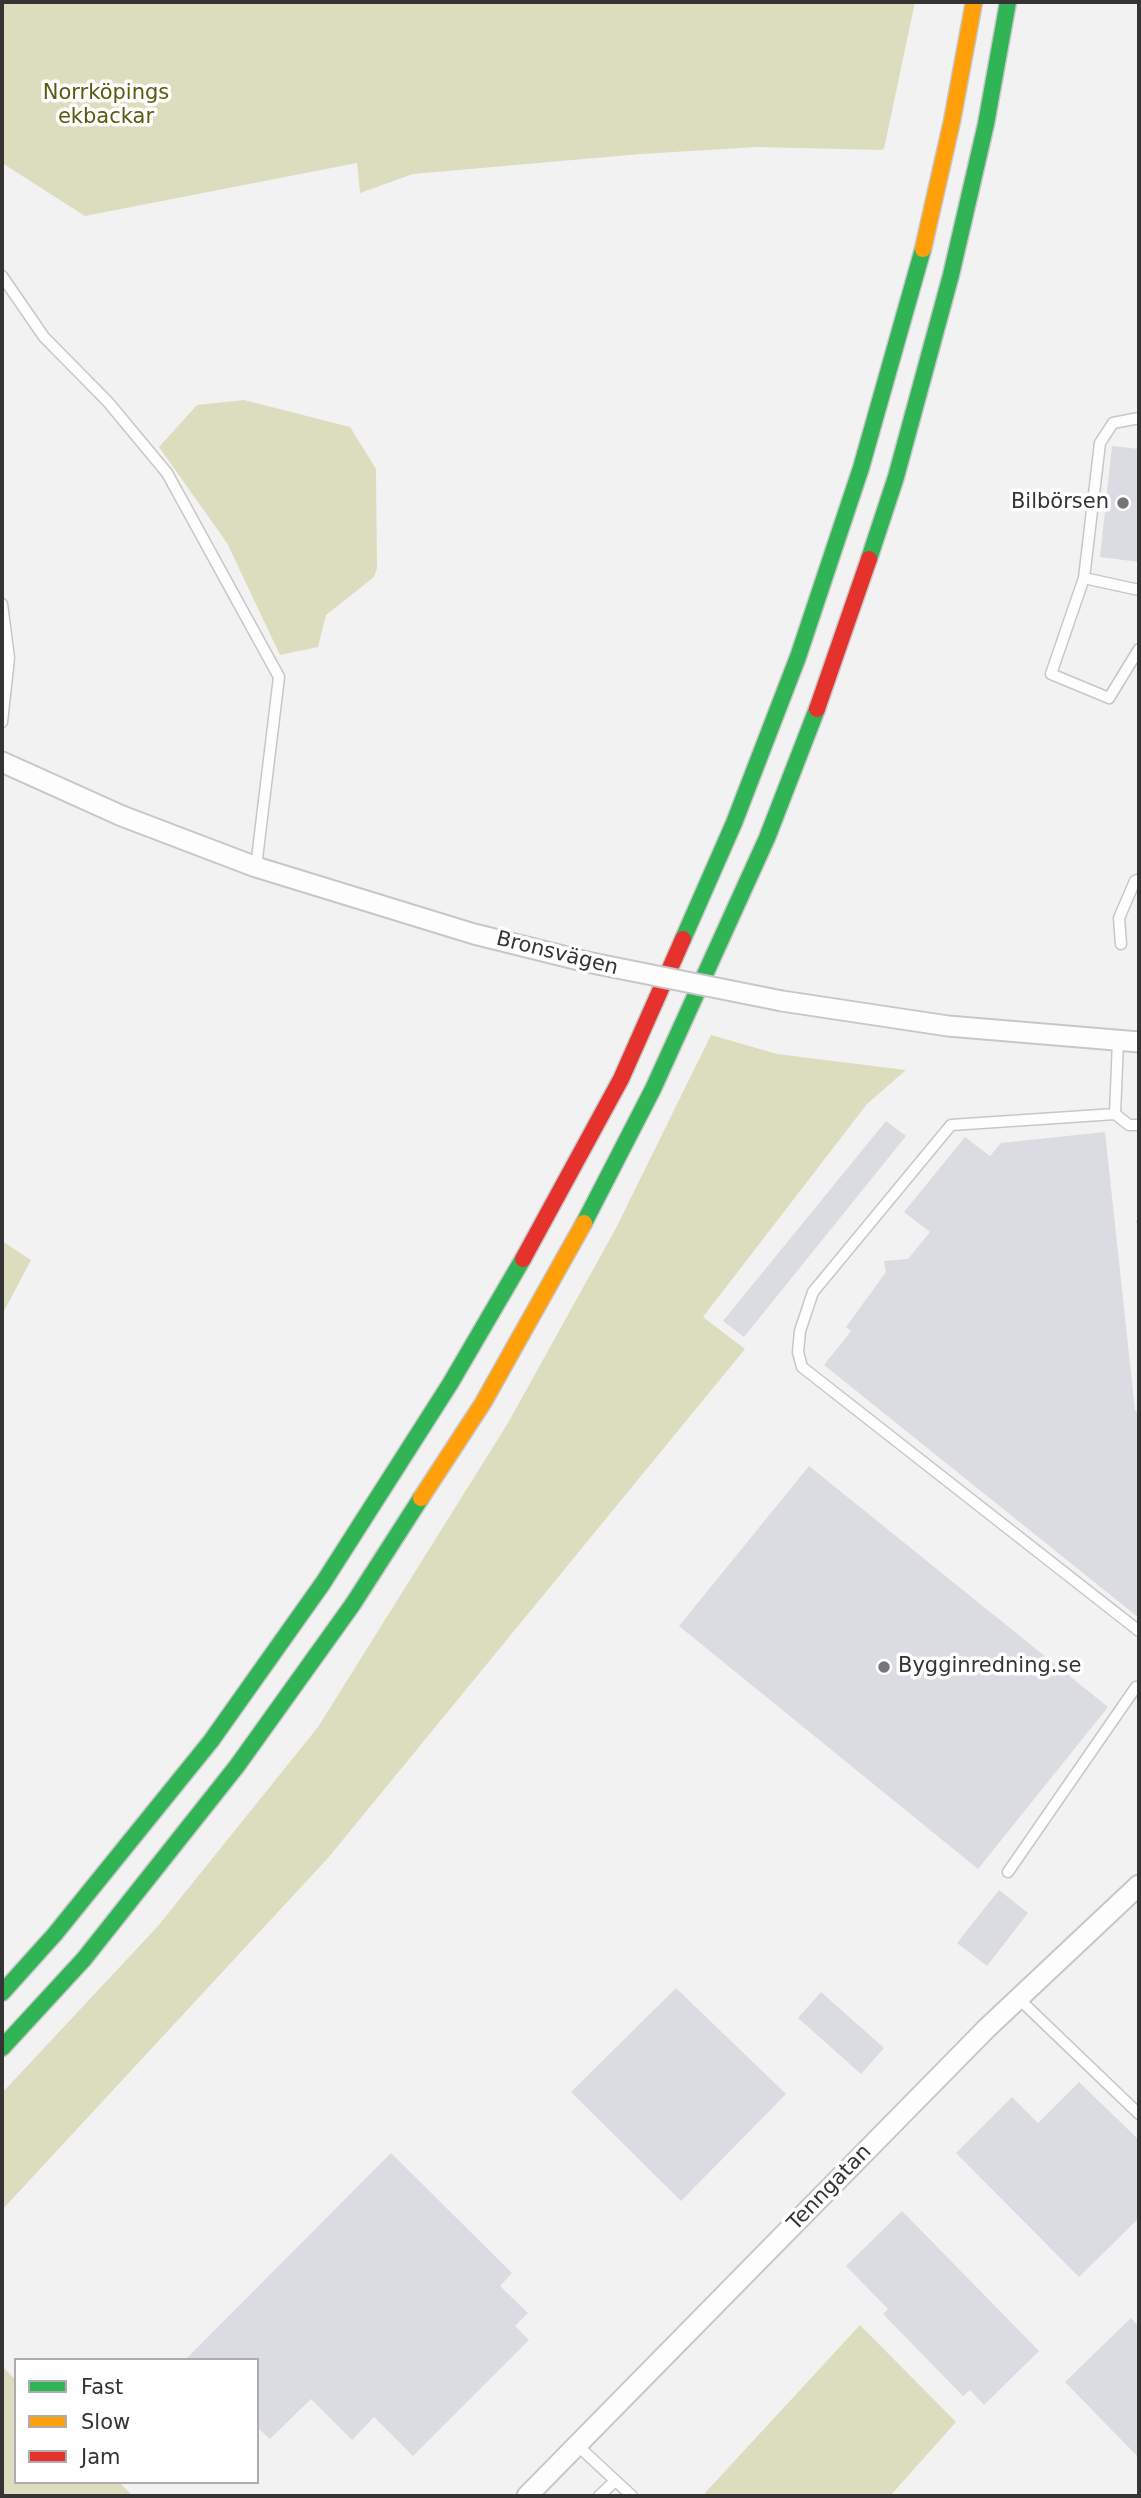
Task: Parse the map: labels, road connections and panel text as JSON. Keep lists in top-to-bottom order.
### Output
{
  "streets": {
    "street": ["Bronsvägen", "Tenngatan"]
  },
  "parks": ["Norrköpings ekbackar"],
  "places": ["Bilbörsen", "Bygginredning.se"],
  "legend": ["Fast", "Slow", "Jam"]
}
